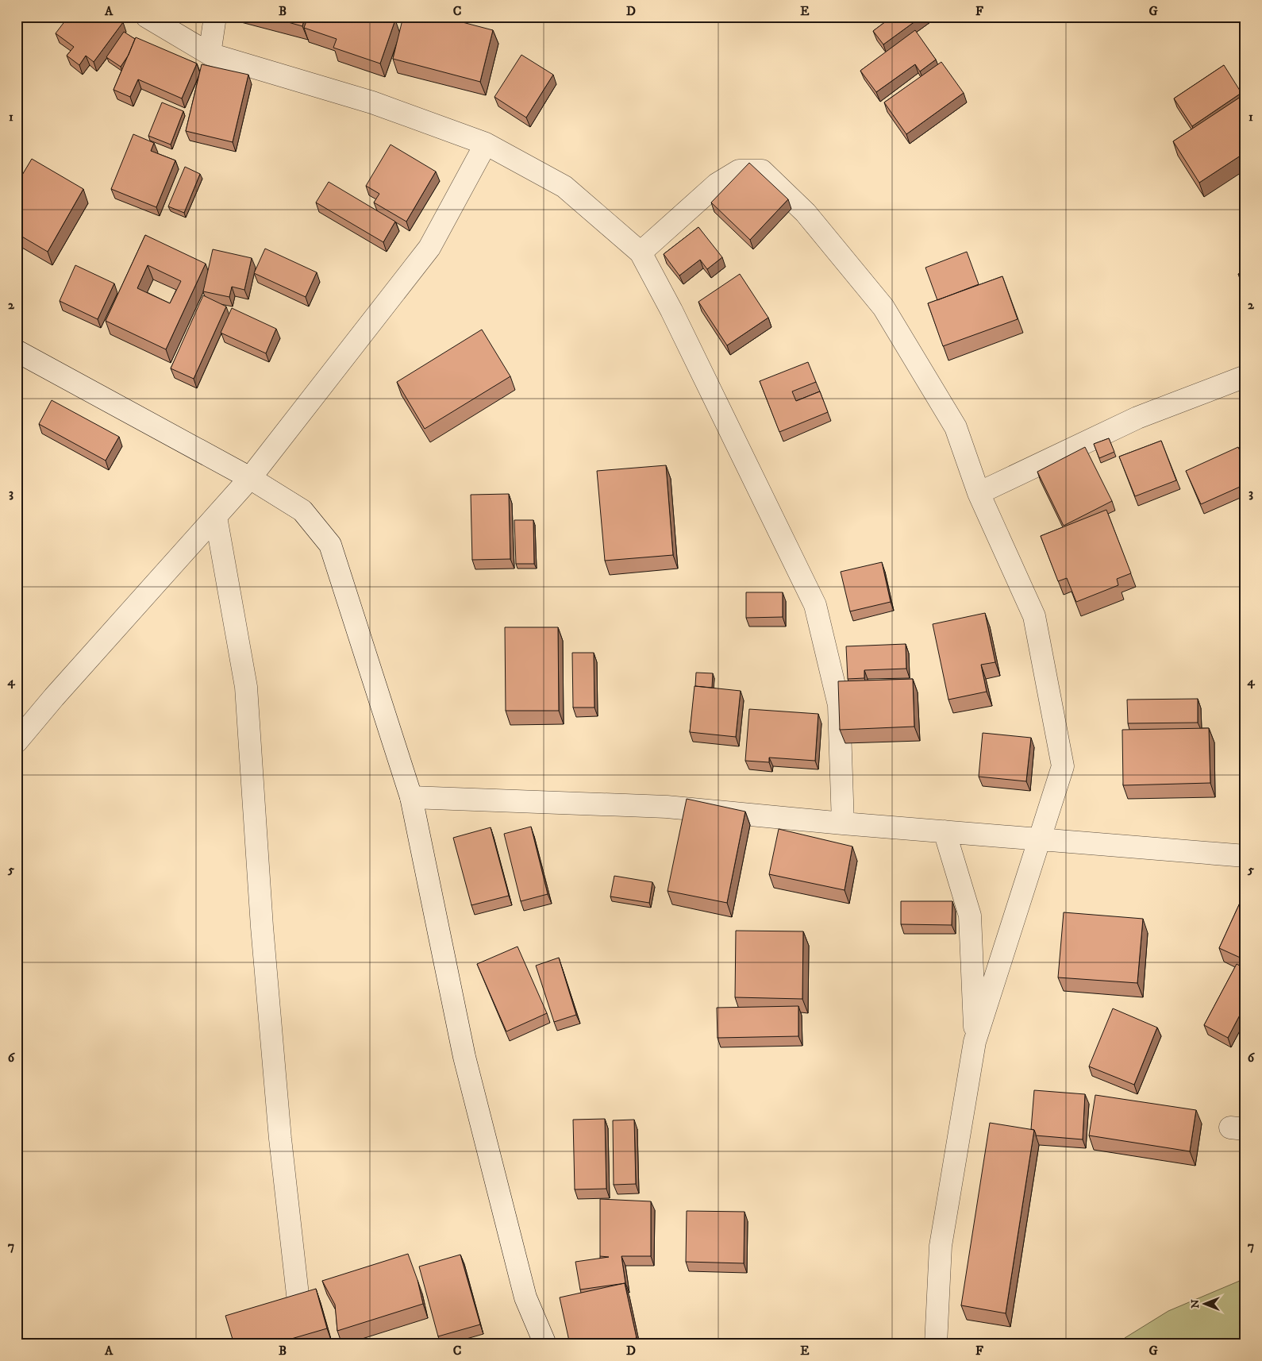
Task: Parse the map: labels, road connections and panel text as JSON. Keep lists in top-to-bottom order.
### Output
{
  "north": "left",
  "grid": {
    "columns": [
      "A",
      "B",
      "C",
      "D",
      "E",
      "F",
      "G"
    ],
    "rows": [
      "1",
      "2",
      "3",
      "4",
      "5",
      "6",
      "7"
    ]
  }
}
